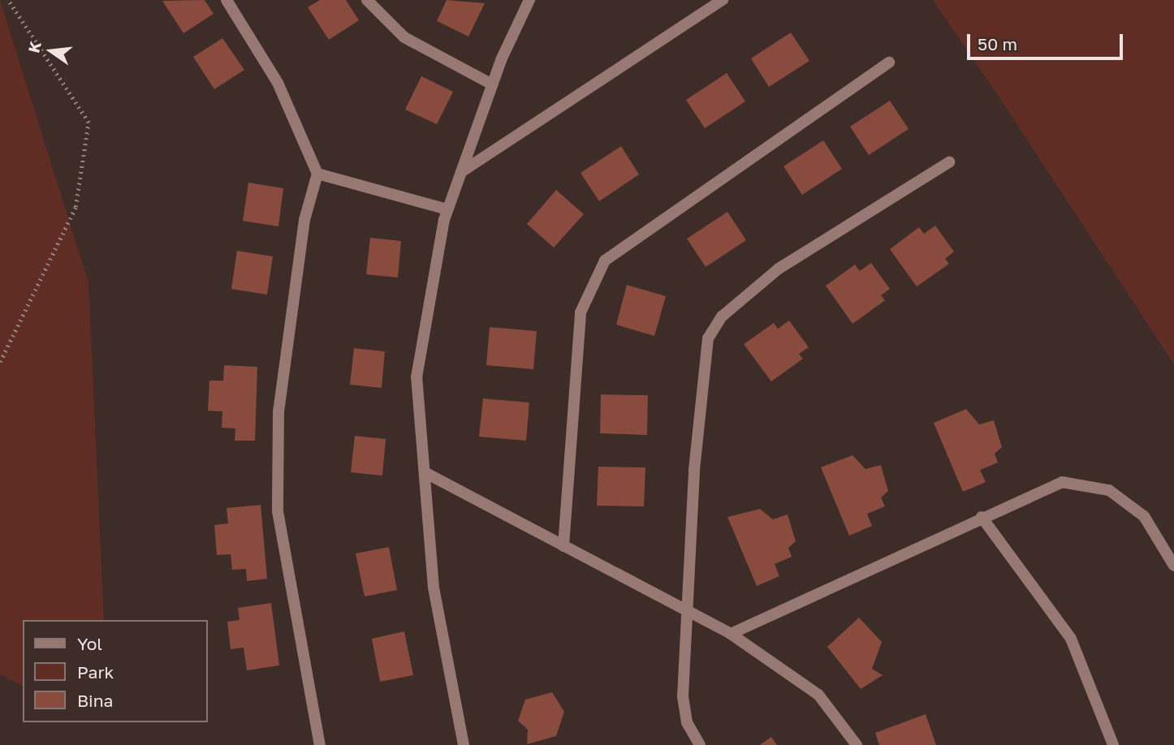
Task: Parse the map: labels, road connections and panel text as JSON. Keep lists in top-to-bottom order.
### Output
{
  "legend": ["Yol", "Park", "Bina"],
  "scale_bar": "50 m",
  "north": "left"
}
